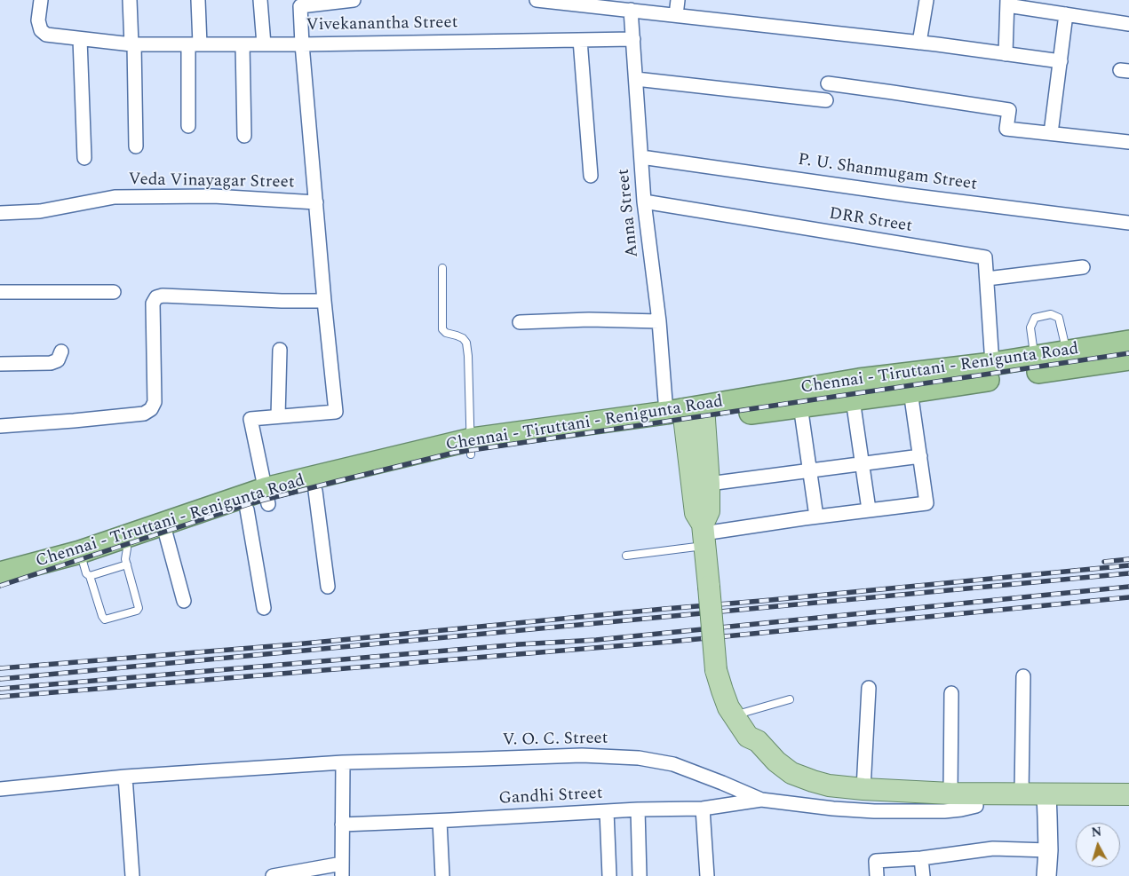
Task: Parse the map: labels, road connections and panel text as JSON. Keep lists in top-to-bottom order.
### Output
{
  "streets": {
    "highway": ["Chennai - Tiruttani - Renigunta Road"],
    "street": [
      "Vivekanantha Street",
      "P. U. Shanmugam Street",
      "Veda Vinayagar Street",
      "Anna Street",
      "DRR Street",
      "V. O. C. Street",
      "Gandhi Street"
    ]
  },
  "crossings": [
    ["Vivekanantha Street", "Anna Street"],
    ["P. U. Shanmugam Street", "Anna Street"],
    ["Anna Street", "DRR Street"],
    ["Anna Street", "Chennai - Tiruttani - Renigunta Road"],
    ["DRR Street", "Chennai - Tiruttani - Renigunta Road"],
    ["V. O. C. Street", "Gandhi Street"]
  ],
  "north": "top"
}
